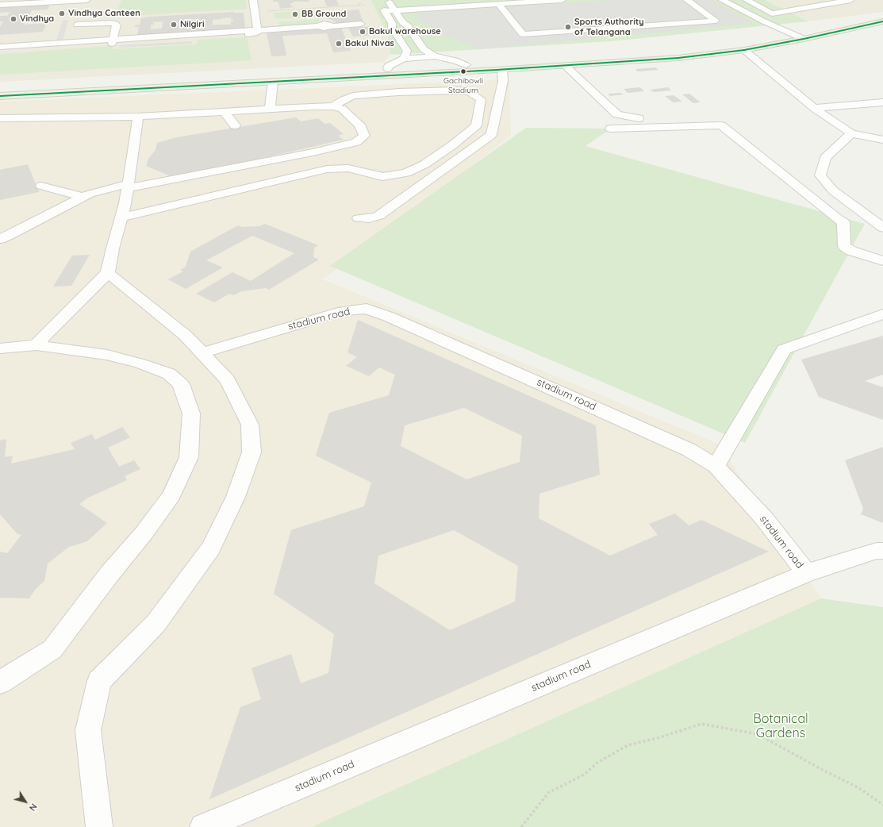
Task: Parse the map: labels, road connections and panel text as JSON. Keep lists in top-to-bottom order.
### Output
{
  "streets": {
    "street": ["stadium road"]
  },
  "parks": ["Botanical Gardens"],
  "places": [
    "Vindhya Canteen",
    "BB Ground",
    "Vindhya",
    "Nilgiri",
    "Sports Authority of Telangana",
    "Bakul warehouse",
    "Bakul Nivas",
    "Gachibowli Stadium"
  ],
  "north": "bottom right"
}
